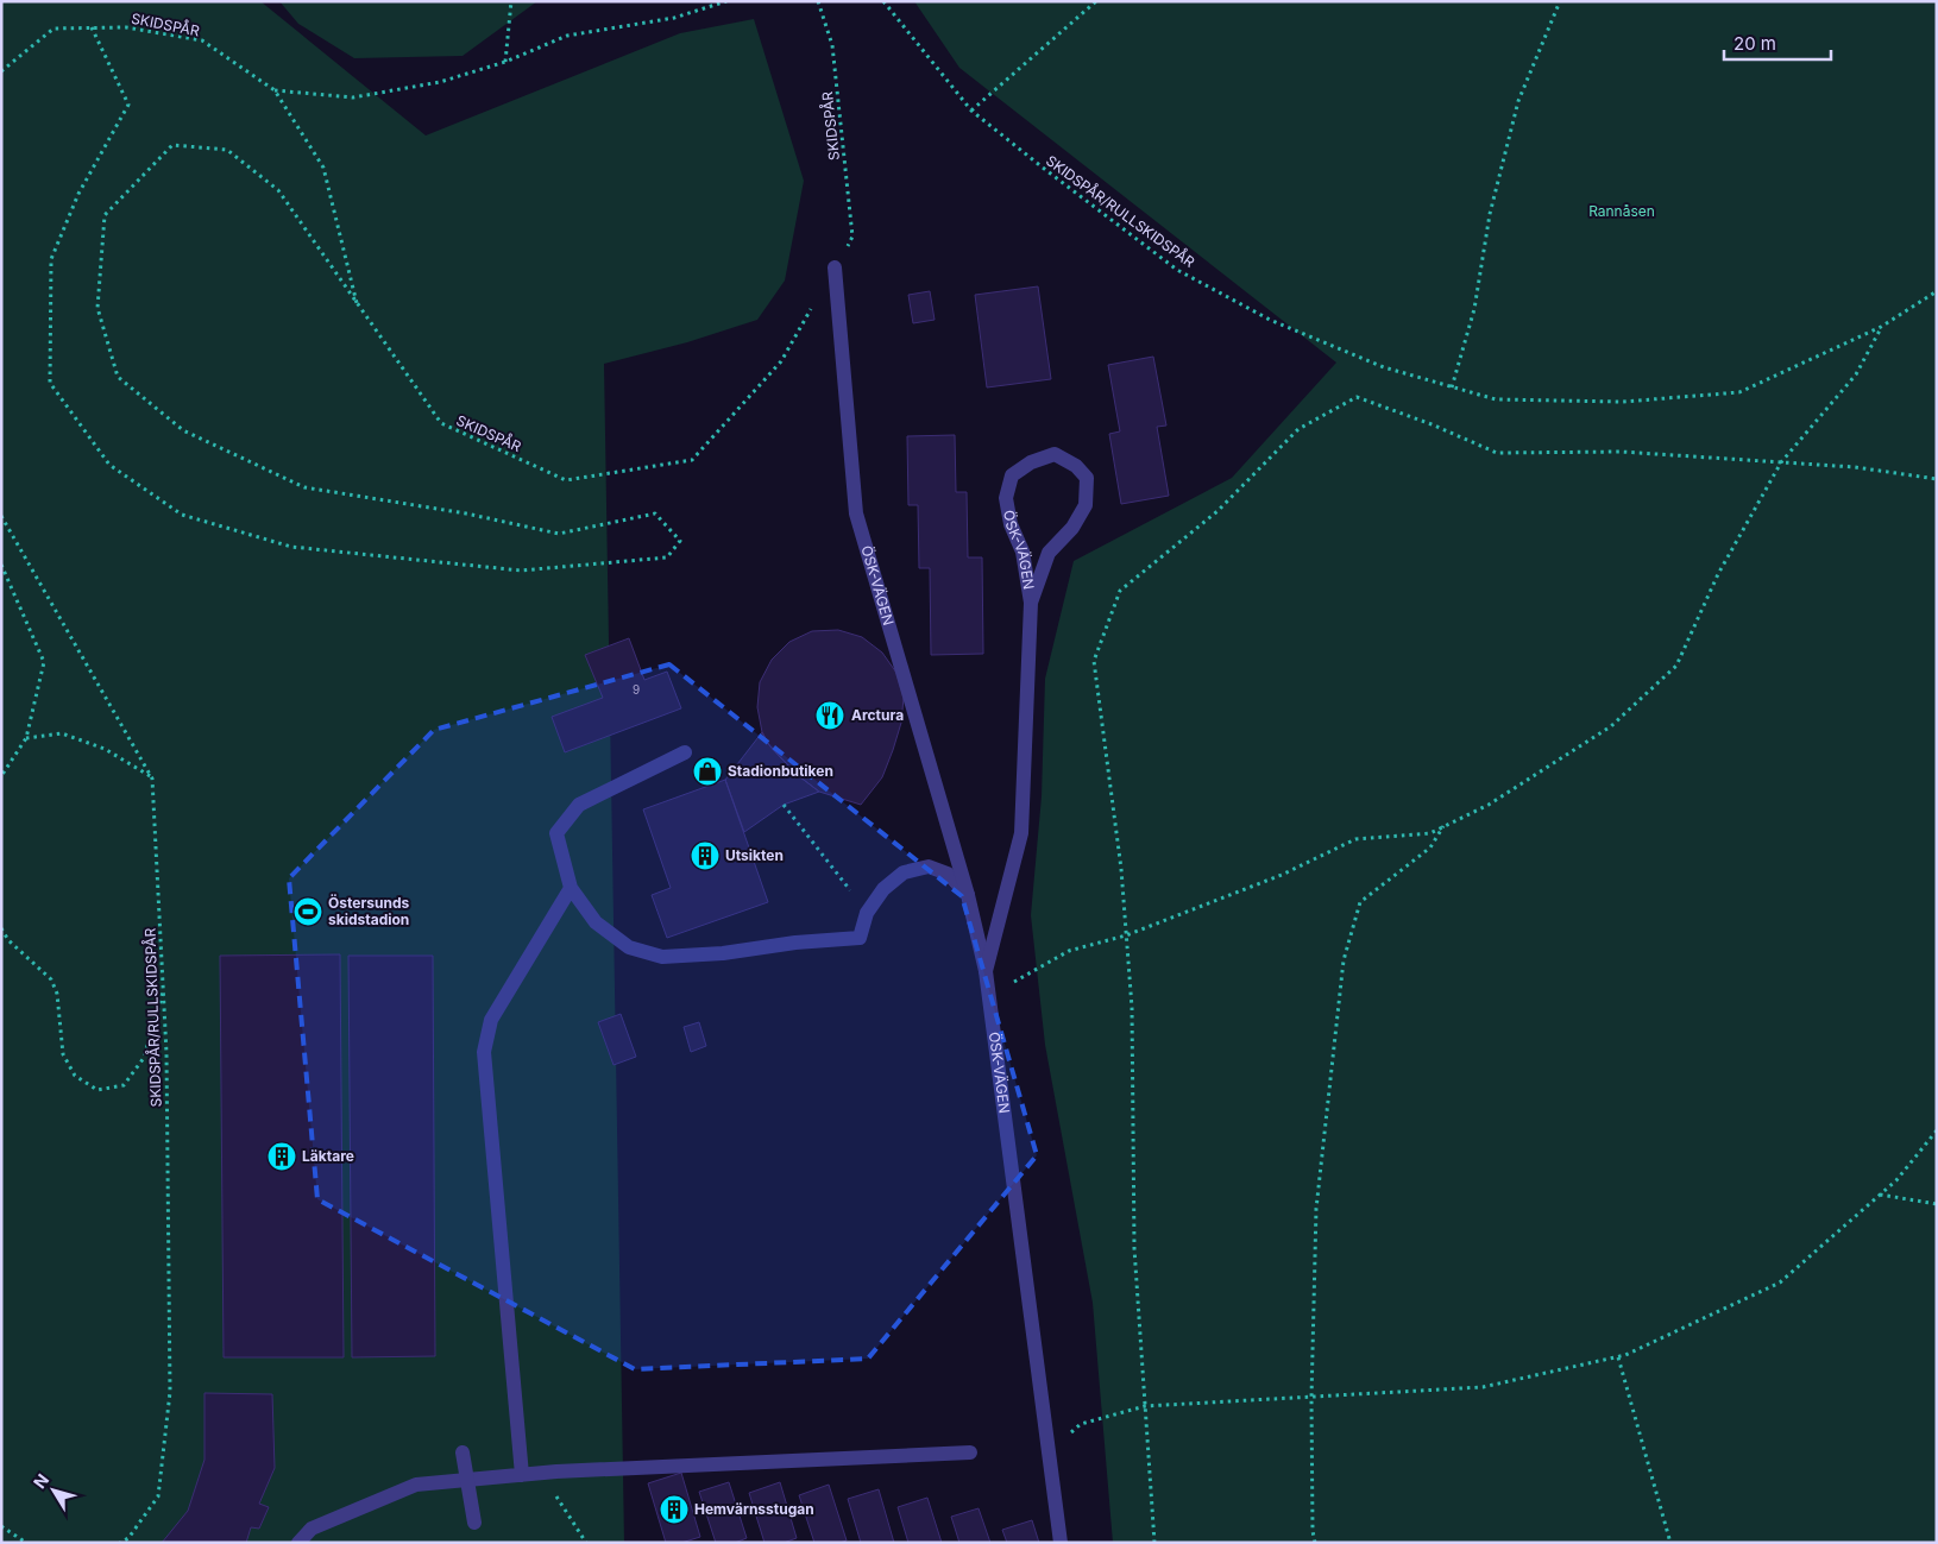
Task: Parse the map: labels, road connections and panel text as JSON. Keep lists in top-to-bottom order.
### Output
{
  "streets": {
    "street": ["ÖSK-VÄGEN"],
    "path": ["SKIDSPÅR", "SKIDSPÅR/RULLSKIDSPÅR"]
  },
  "crossings": [
    ["SKIDSPÅR", "ÖSK-VÄGEN"]
  ],
  "parks": ["Rannåsen"],
  "places": {
    "restaurant": ["Arctura"],
    "shop": ["Stadionbutiken"],
    "building": ["Utsikten", "Läktare", "Hemvärnsstugan"],
    "sports": ["Östersunds skidstadion"]
  },
  "house_numbers": ["9"],
  "scale_bar": "20 m",
  "north": "top left"
}
